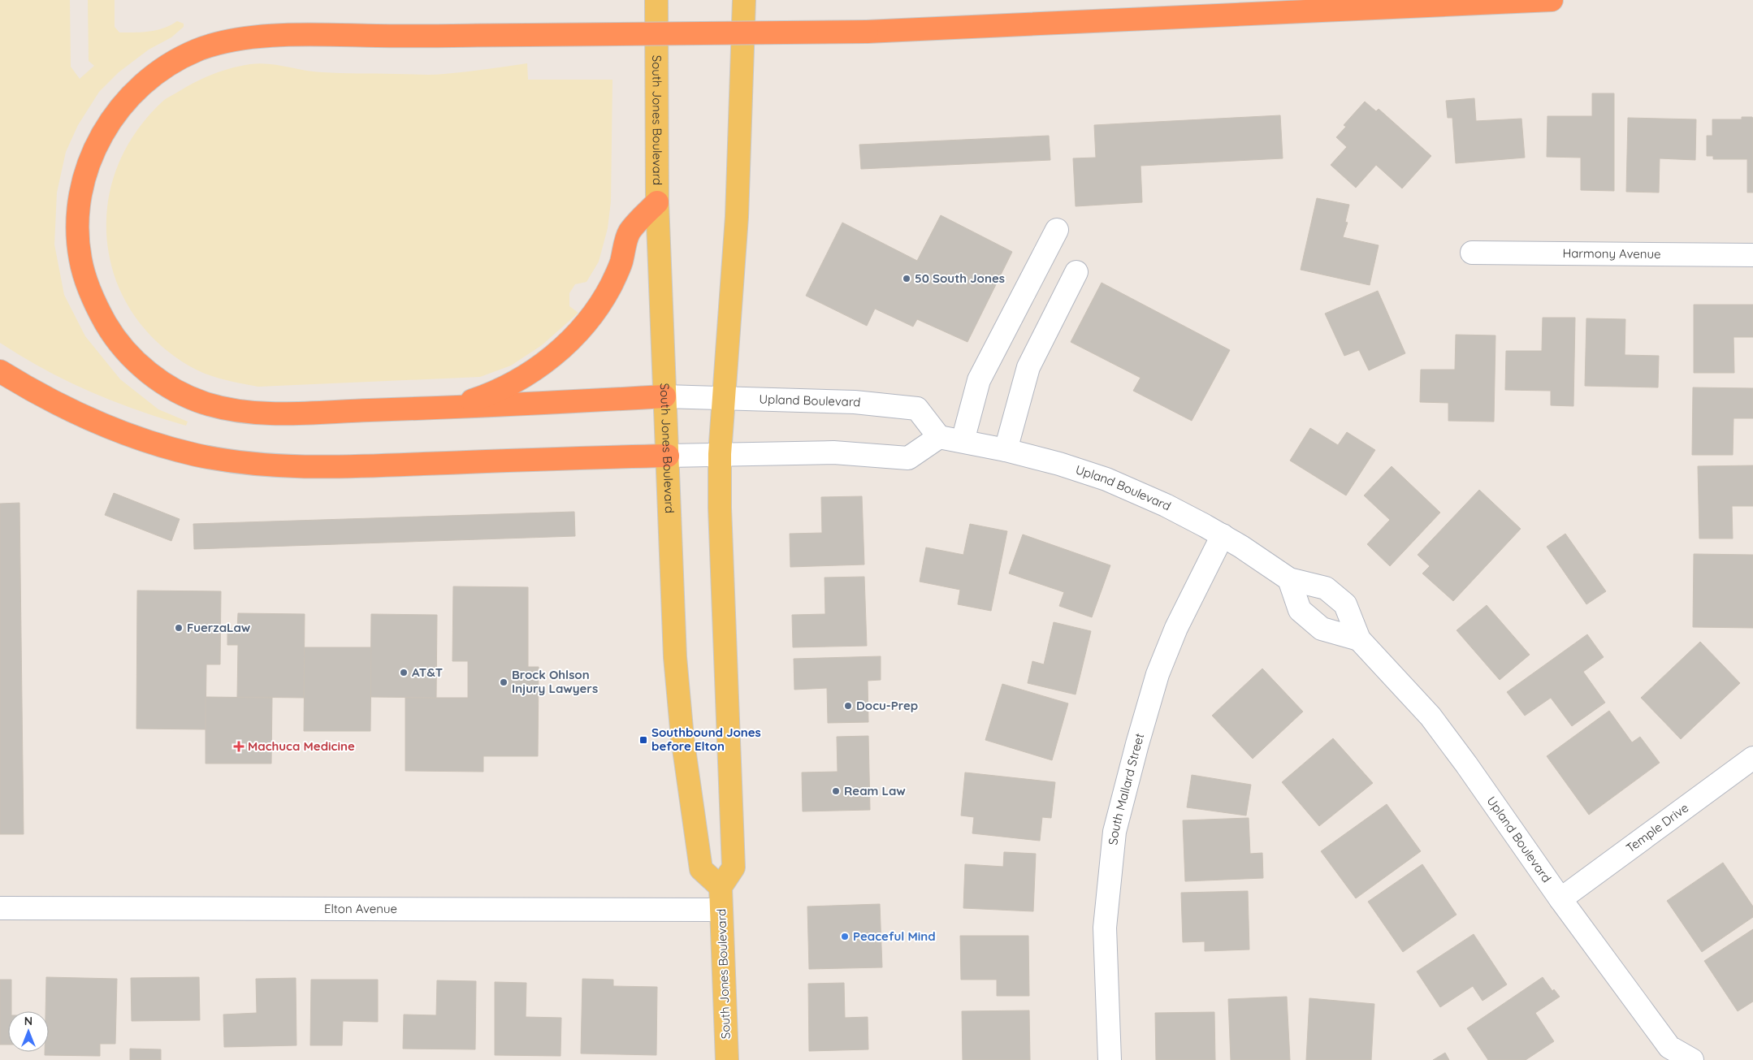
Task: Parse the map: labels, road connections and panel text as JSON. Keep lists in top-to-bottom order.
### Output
{
  "streets": {
    "main road": ["South Jones Boulevard"],
    "street": [
      "Harmony Avenue",
      "Upland Boulevard",
      "South Mallard Street",
      "Temple Drive",
      "Elton Avenue"
    ]
  },
  "crossings": [
    ["South Jones Boulevard", "Upland Boulevard"],
    ["South Jones Boulevard", "Elton Avenue"],
    ["Upland Boulevard", "South Mallard Street"],
    ["Upland Boulevard", "Temple Drive"]
  ],
  "places": {
    "other": [
      "50 South Jones",
      "FuerzaLaw",
      "AT&T",
      "Brock Ohlson Injury Lawyers",
      "Docu-Prep",
      "Ream Law",
      "Peaceful Mind"
    ],
    "transit": ["Southbound Jones before Elton"],
    "health": ["Machuca Medicine"]
  },
  "north": "top"
}
